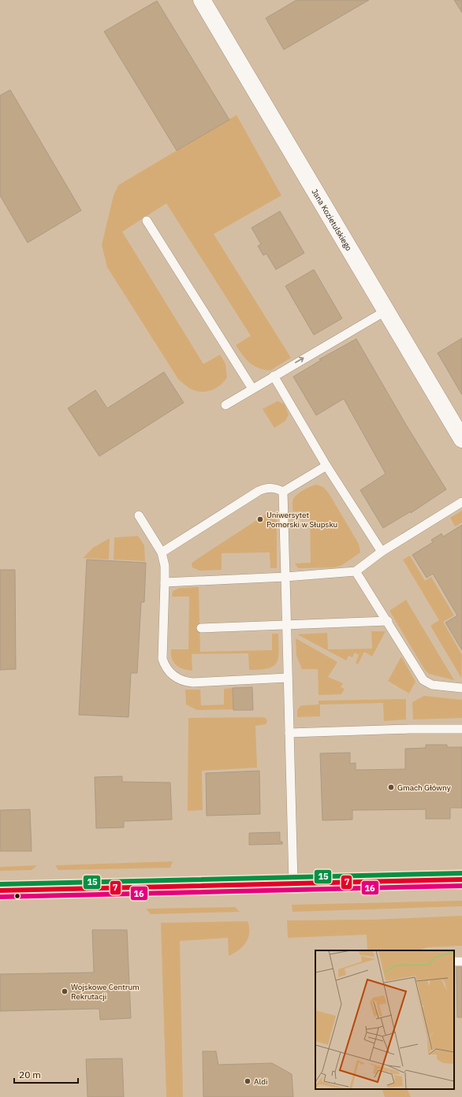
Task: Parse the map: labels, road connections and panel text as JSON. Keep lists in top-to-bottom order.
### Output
{
  "streets": {
    "street": ["Jana Kozietulskiego"]
  },
  "places": [
    "Uniwersytet Pomorski w Słupsku",
    "Gmach Główny",
    "Wojskowe Centrum Rekrutacji",
    "Aldi"
  ],
  "lines": ["transit line 15", "transit line 7", "transit line 16"],
  "scale_bar": "20 m"
}
